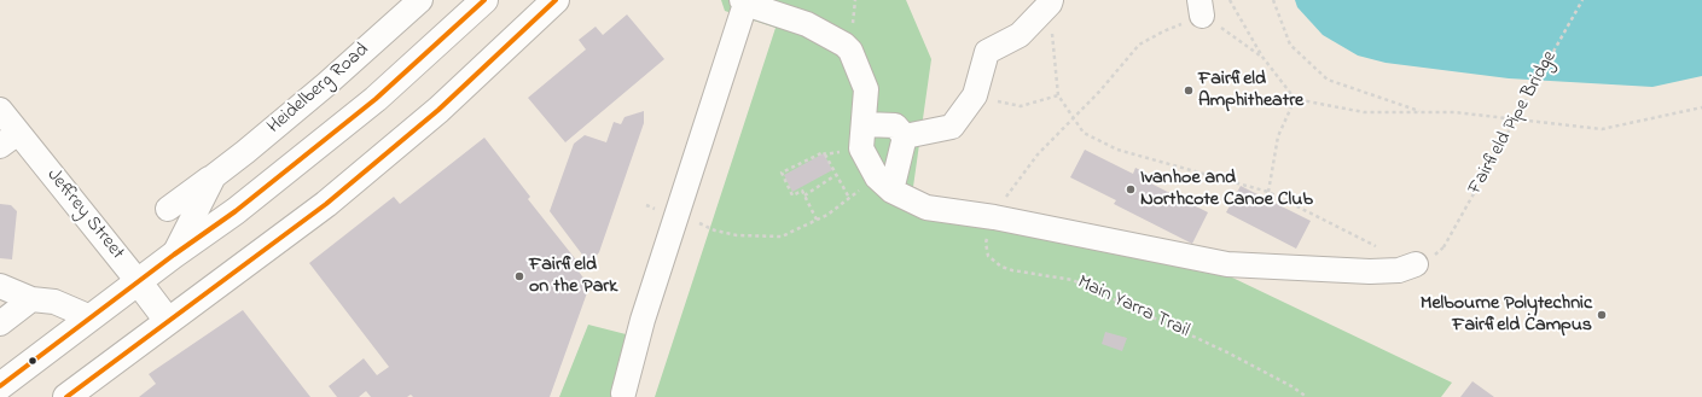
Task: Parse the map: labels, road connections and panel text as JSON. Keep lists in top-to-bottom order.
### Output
{
  "streets": {
    "main road": ["Heidelberg Road", "Jeffrey Street"],
    "path": ["Fairfield Pipe Bridge", "Main Yarra Trail"]
  },
  "crossings": [
    ["Heidelberg Road", "Jeffrey Street"]
  ],
  "places": [
    "Fairfield Amphitheatre",
    "Ivanhoe and Northcote Canoe Club",
    "Fairfield on the Park",
    "Melbourne Polytechnic Fairfield Campus"
  ]
}
